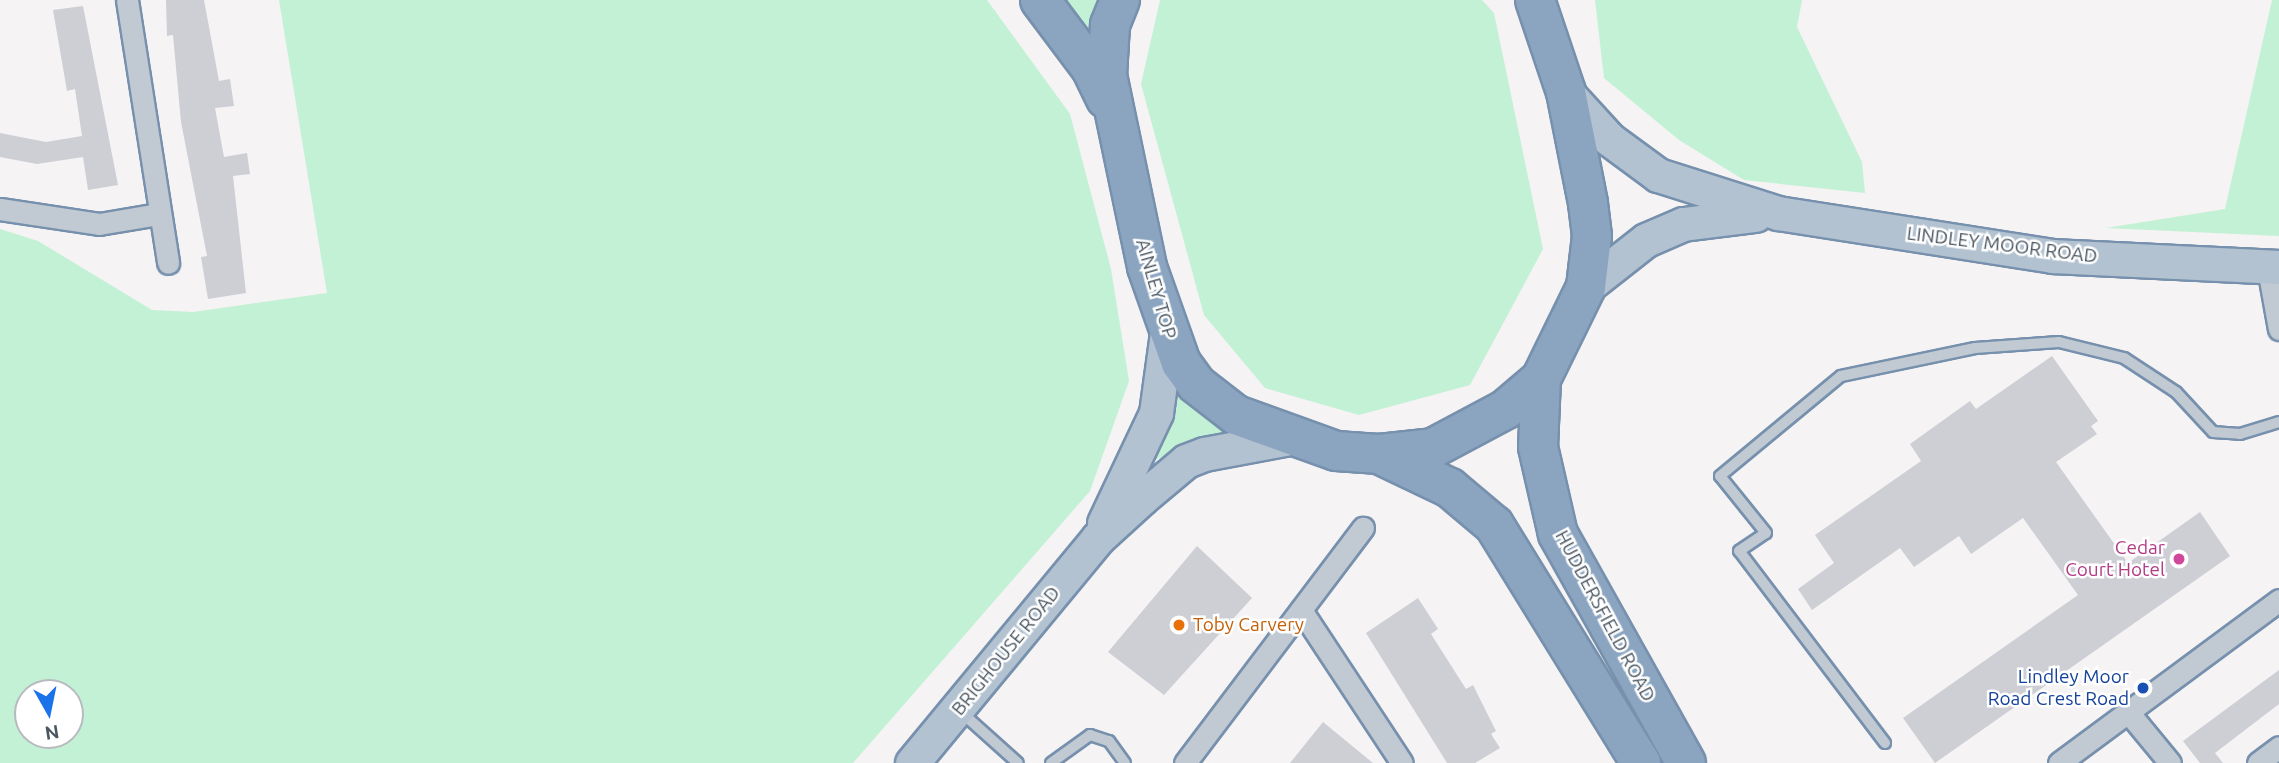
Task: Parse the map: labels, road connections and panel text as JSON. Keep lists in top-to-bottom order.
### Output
{
  "streets": {
    "highway": ["AINLEY TOP", "HUDDERSFIELD ROAD"],
    "main road": ["LINDLEY MOOR ROAD", "BRIGHOUSE ROAD"]
  },
  "crossings": [
    ["LINDLEY MOOR ROAD", "AINLEY TOP"],
    ["AINLEY TOP", "HUDDERSFIELD ROAD"]
  ],
  "places": ["Cedar Court Hotel", "Toby Carvery", "Lindley Moor Road Crest Road"],
  "north": "bottom"
}
